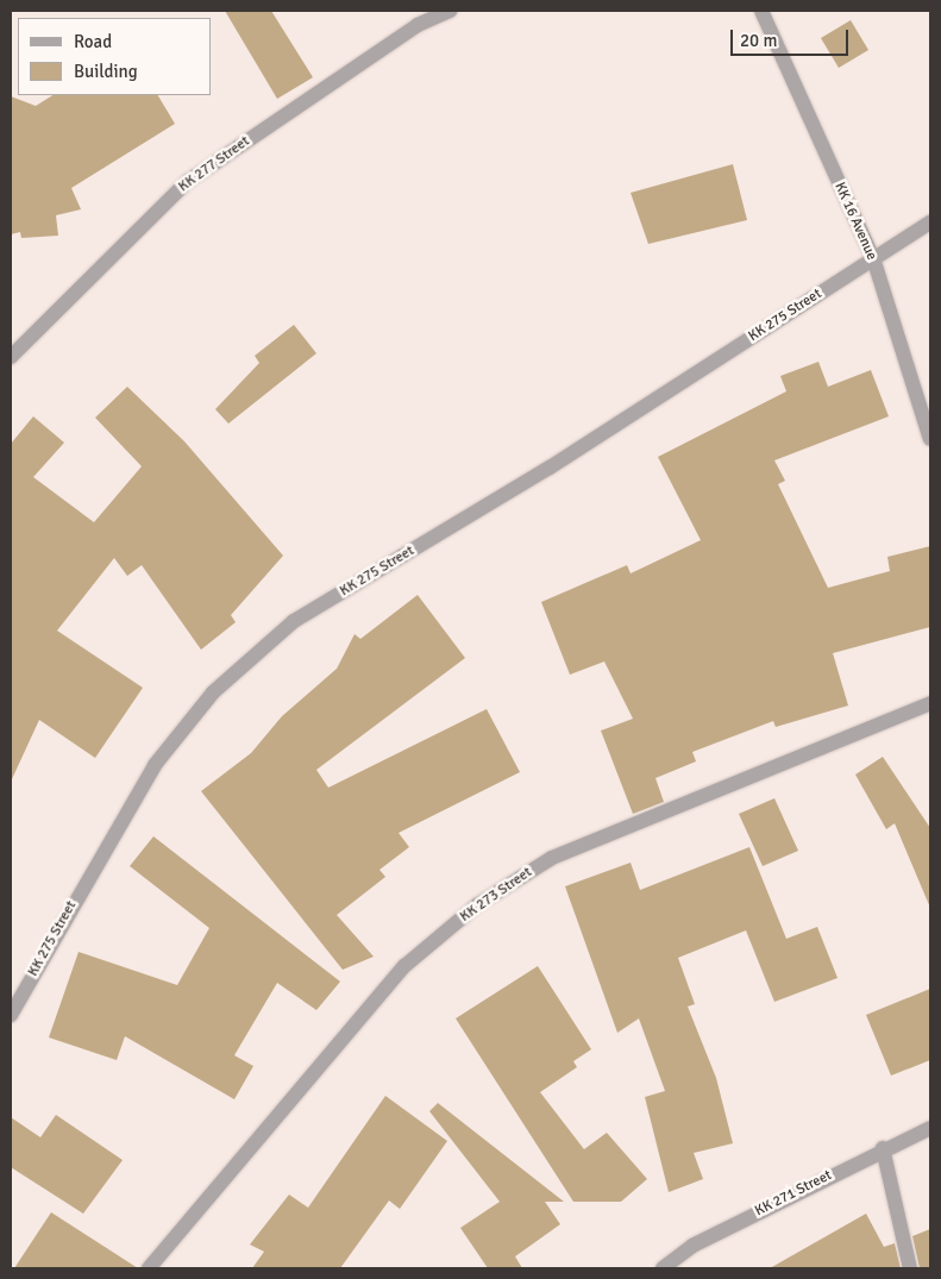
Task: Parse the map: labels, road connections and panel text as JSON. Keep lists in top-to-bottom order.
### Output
{
  "streets": {
    "street": [
      "KK 277 Street",
      "KK 16 Avenue",
      "KK 275 Street",
      "KK 273 Street",
      "KK 271 Street"
    ]
  },
  "crossings": [
    ["KK 16 Avenue", "KK 275 Street"]
  ],
  "legend": ["Road", "Building"],
  "scale_bar": "20 m"
}
